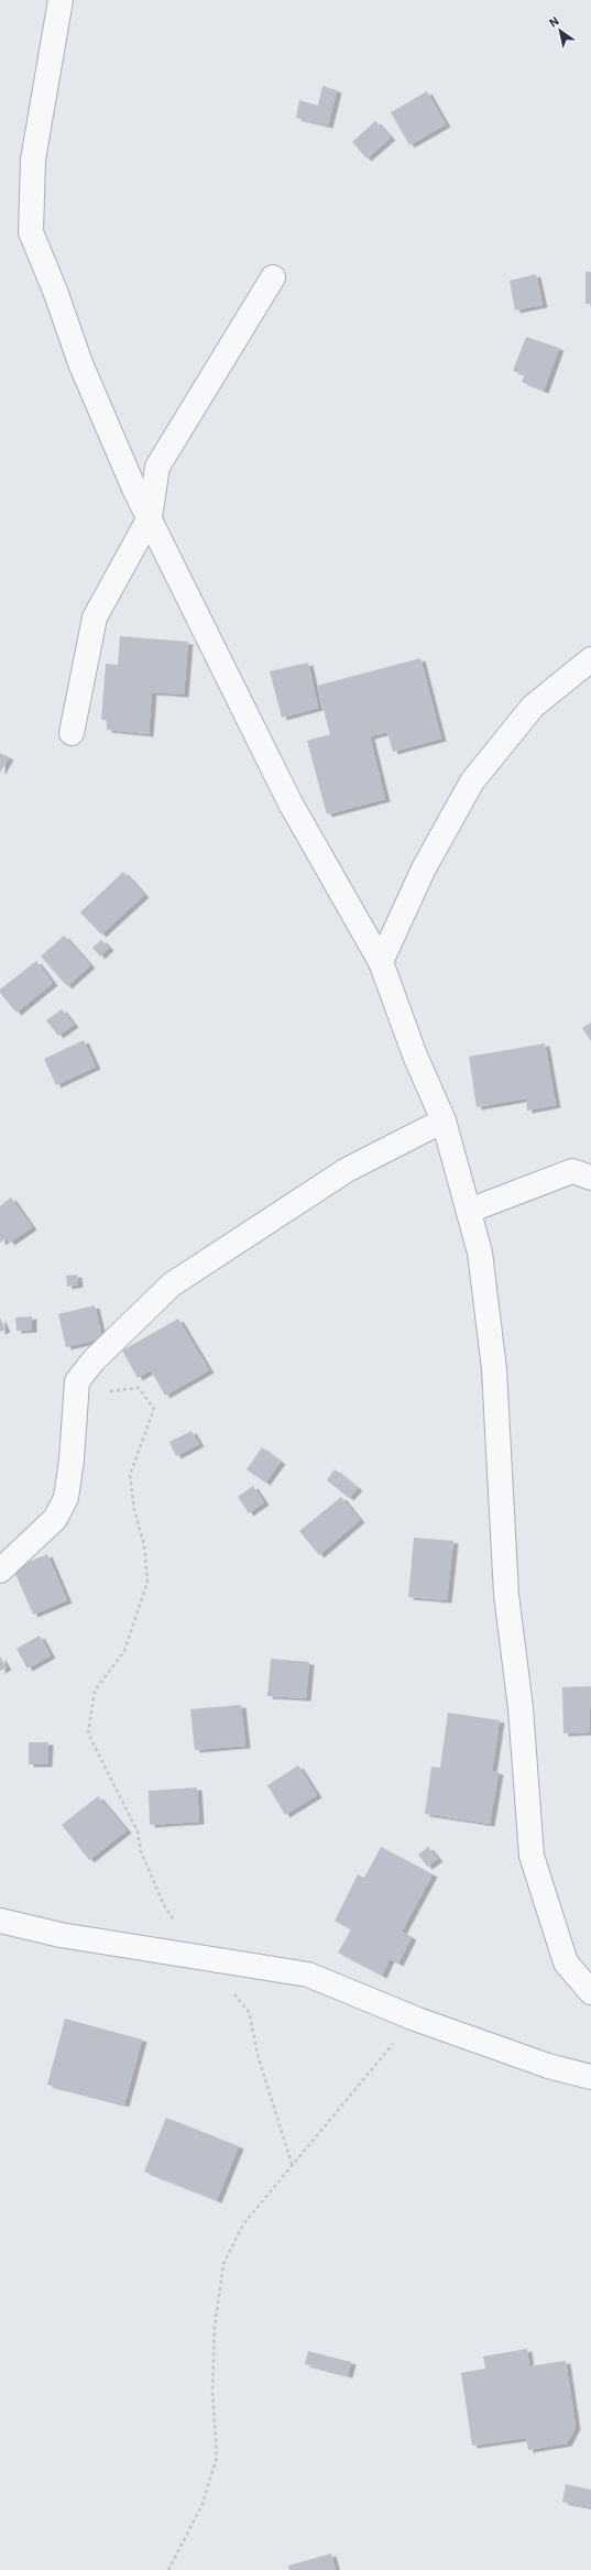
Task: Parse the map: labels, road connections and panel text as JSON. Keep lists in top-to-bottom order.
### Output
{
  "north": "top left"
}
